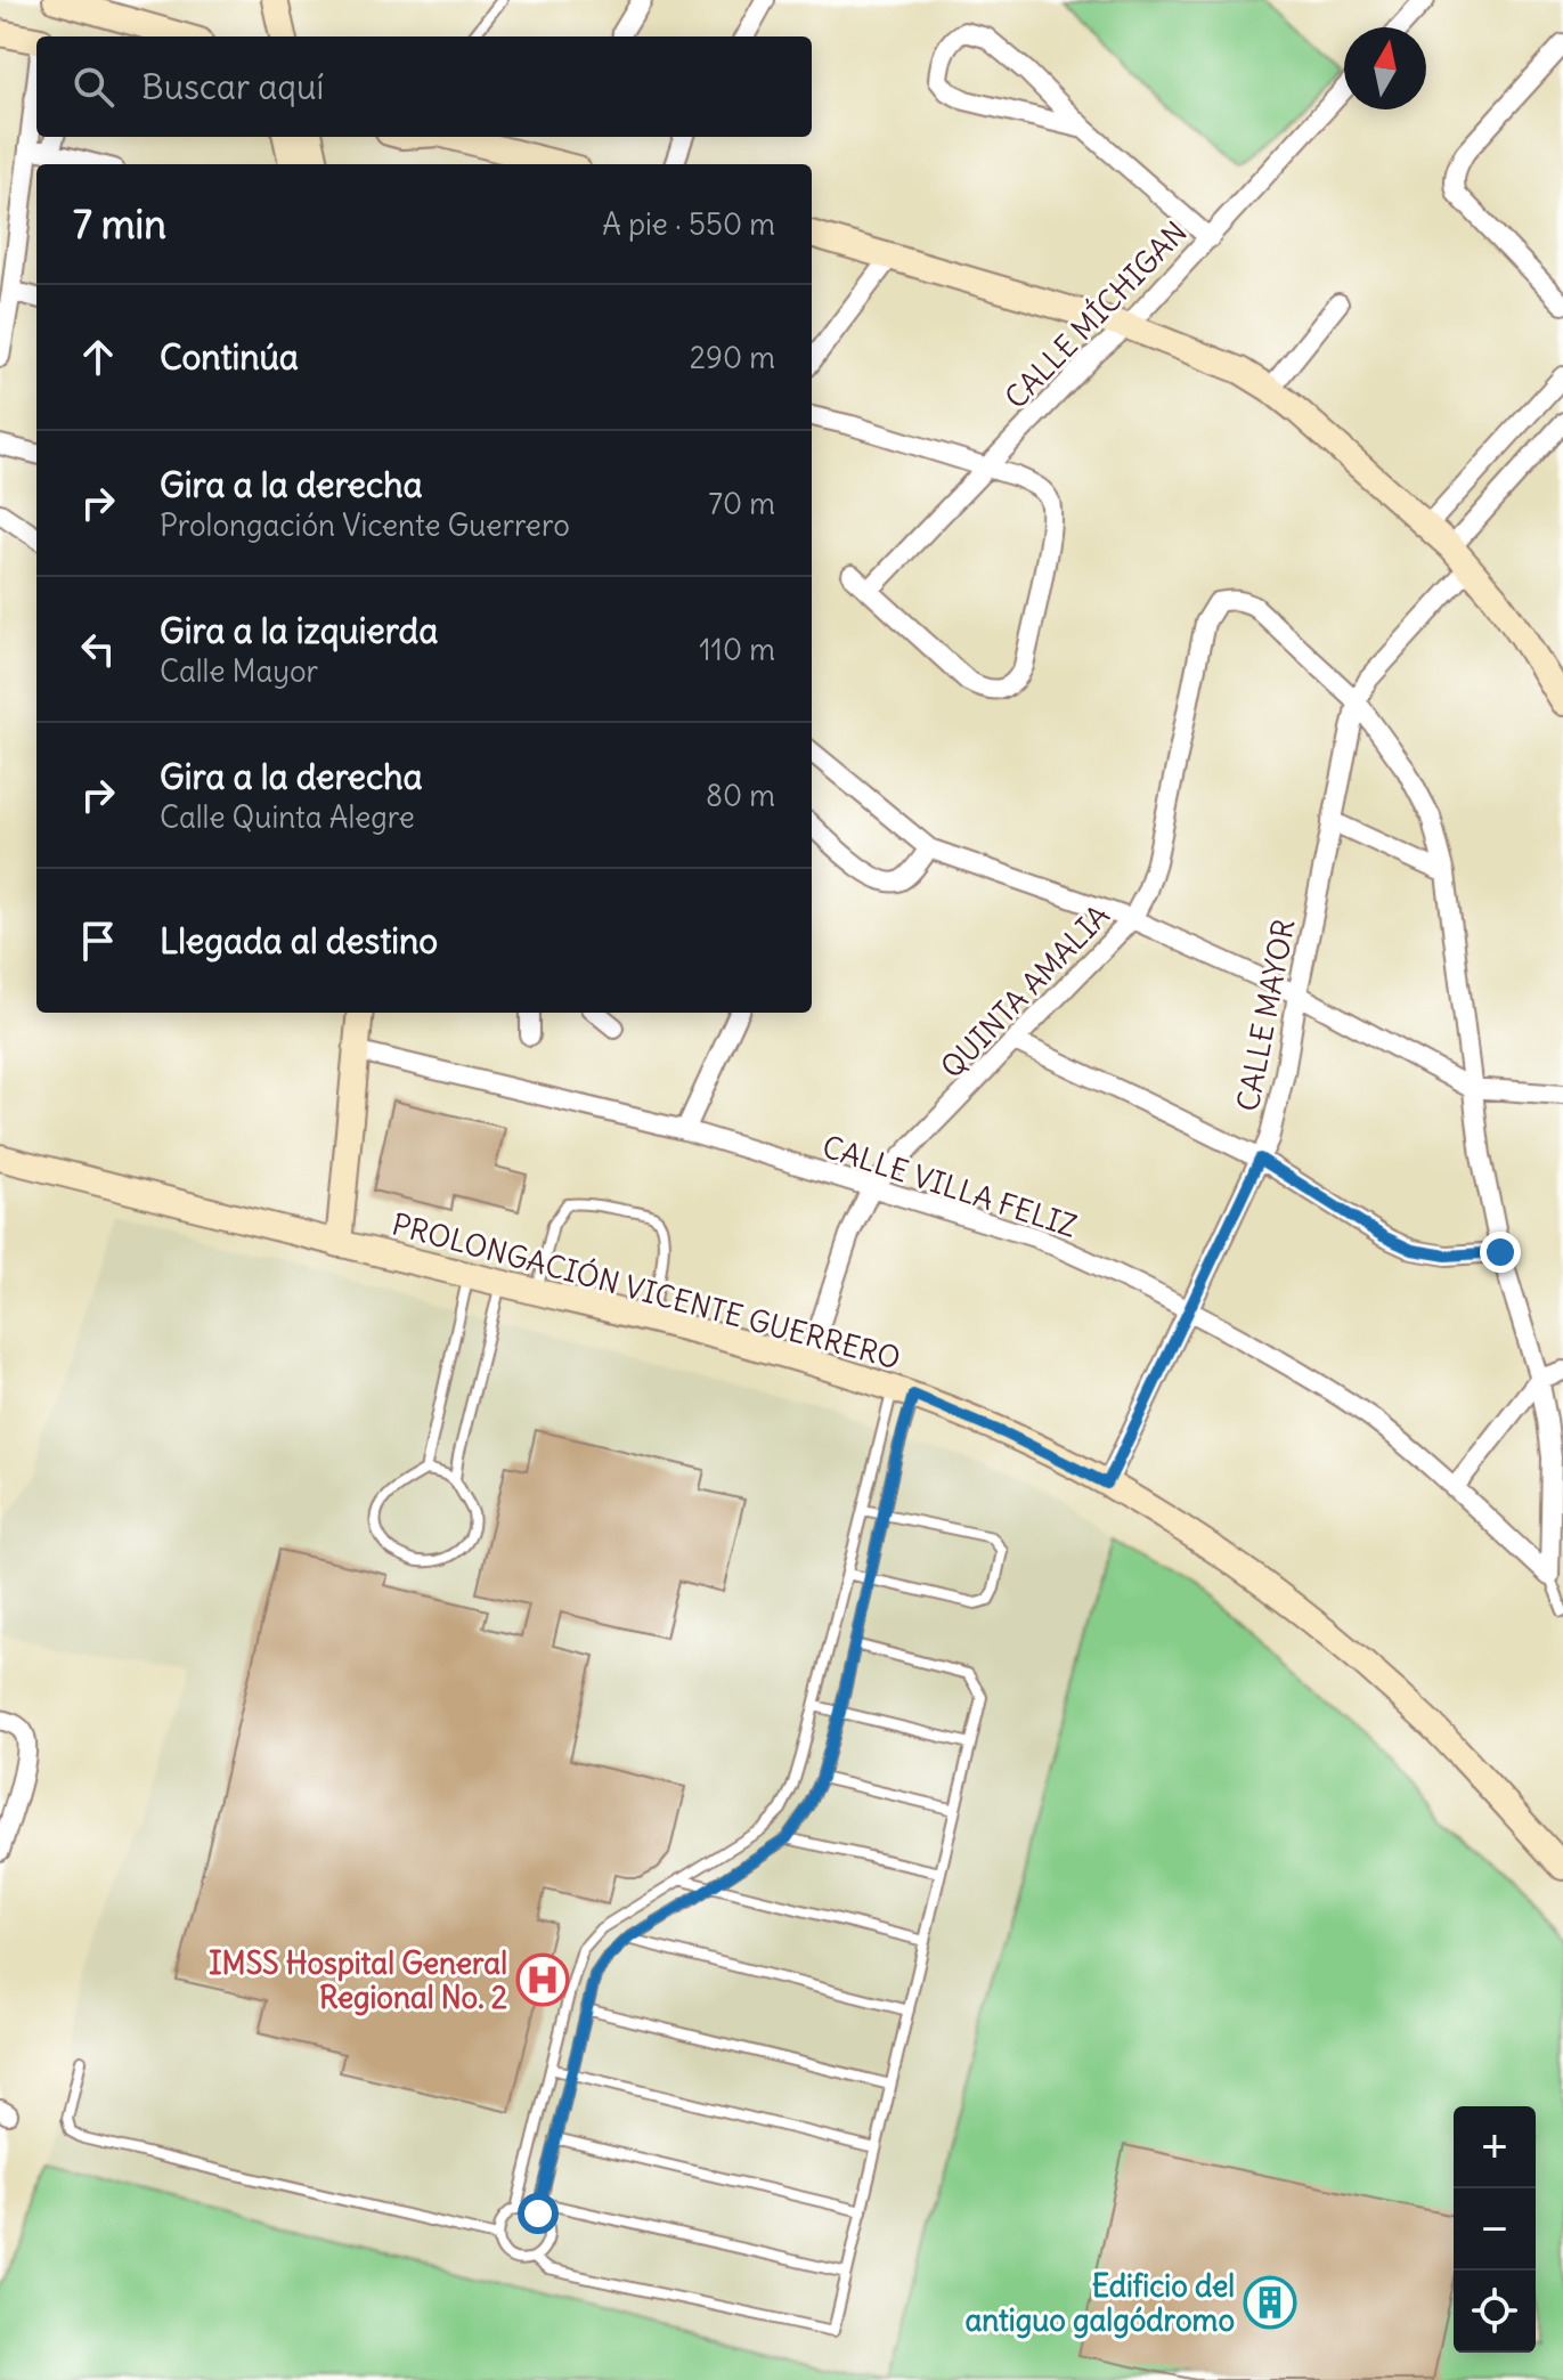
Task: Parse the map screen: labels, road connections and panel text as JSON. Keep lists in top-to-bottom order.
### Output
{
  "streets": {
    "main road": ["PROLONGACIÓN VICENTE GUERRERO"],
    "street": [
      "CALLE MÍCHIGAN",
      "QUINTA AMALIA",
      "CALLE MAYOR",
      "CALLE VILLA FELIZ"
    ]
  },
  "crossings": [
    ["QUINTA AMALIA", "CALLE MAYOR"],
    ["QUINTA AMALIA", "CALLE VILLA FELIZ"],
    ["QUINTA AMALIA", "PROLONGACIÓN VICENTE GUERRERO"],
    ["CALLE MAYOR", "CALLE VILLA FELIZ"],
    ["CALLE MAYOR", "PROLONGACIÓN VICENTE GUERRERO"]
  ],
  "places": {
    "hospital": ["IMSS Hospital General Regional No. 2"],
    "building": ["Edificio del antiguo galgódromo"]
  },
  "north": "top",
  "page": {
    "search": "Buscar aquí",
    "heading": ["7 min", "A pie · 550 m"],
    "list": [
      ["Continúa", "290 m"],
      ["Gira a la derecha", "Prolongación Vicente Guerrero", "70 m"],
      ["Gira a la izquierda", "Calle Mayor", "110 m"],
      ["Gira a la derecha", "Calle Quinta Alegre", "80 m"],
      "Llegada al destino"
    ],
    "map_buttons": ["+", "−"]
  }
}
